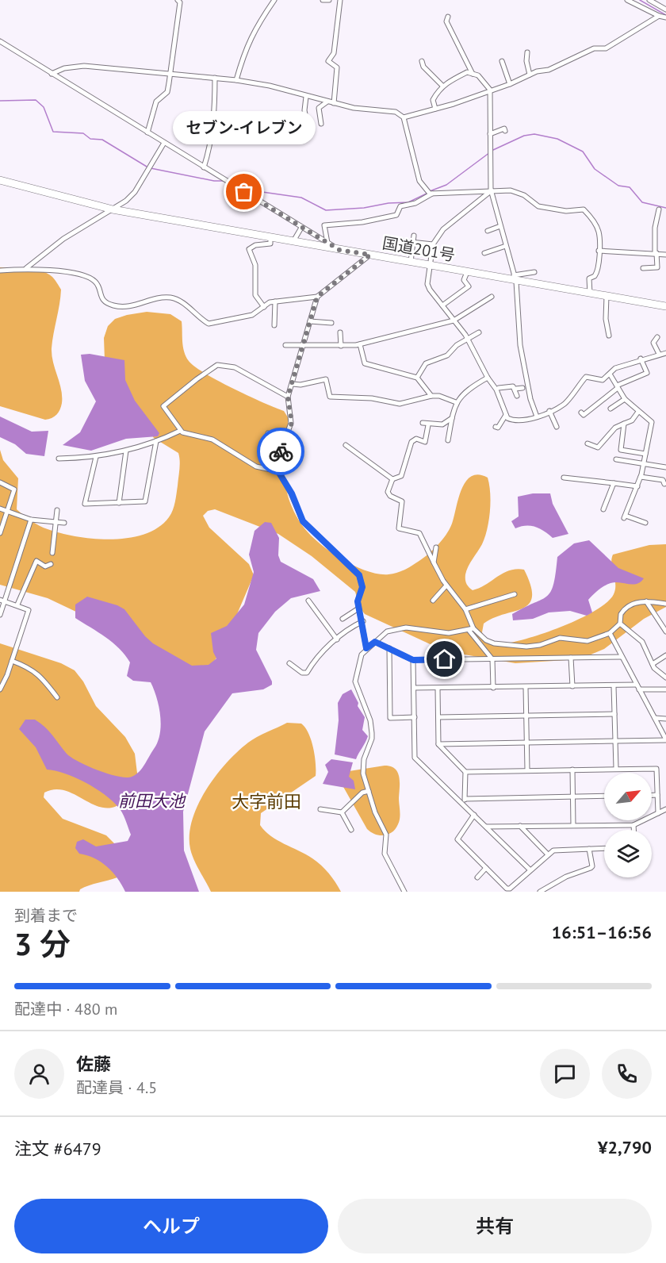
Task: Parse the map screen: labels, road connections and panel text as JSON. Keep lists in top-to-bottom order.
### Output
{
  "streets": {
    "highway": ["国道201号"]
  },
  "districts": ["大字前田"],
  "water": ["前田大池"],
  "places": ["セブン-イレブン"],
  "north": "top right",
  "page": {
    "bubble": "セブン-イレブン",
    "heading": ["3 分", "到着まで", "16:51–16:56"],
    "panel": [
      "佐藤",
      "配達員 · 4.5",
      "注文 #6479",
      "¥2,790"
    ],
    "bar": "配達中 · 480 m",
    "buttons": ["ヘルプ", "共有"]
  }
}
